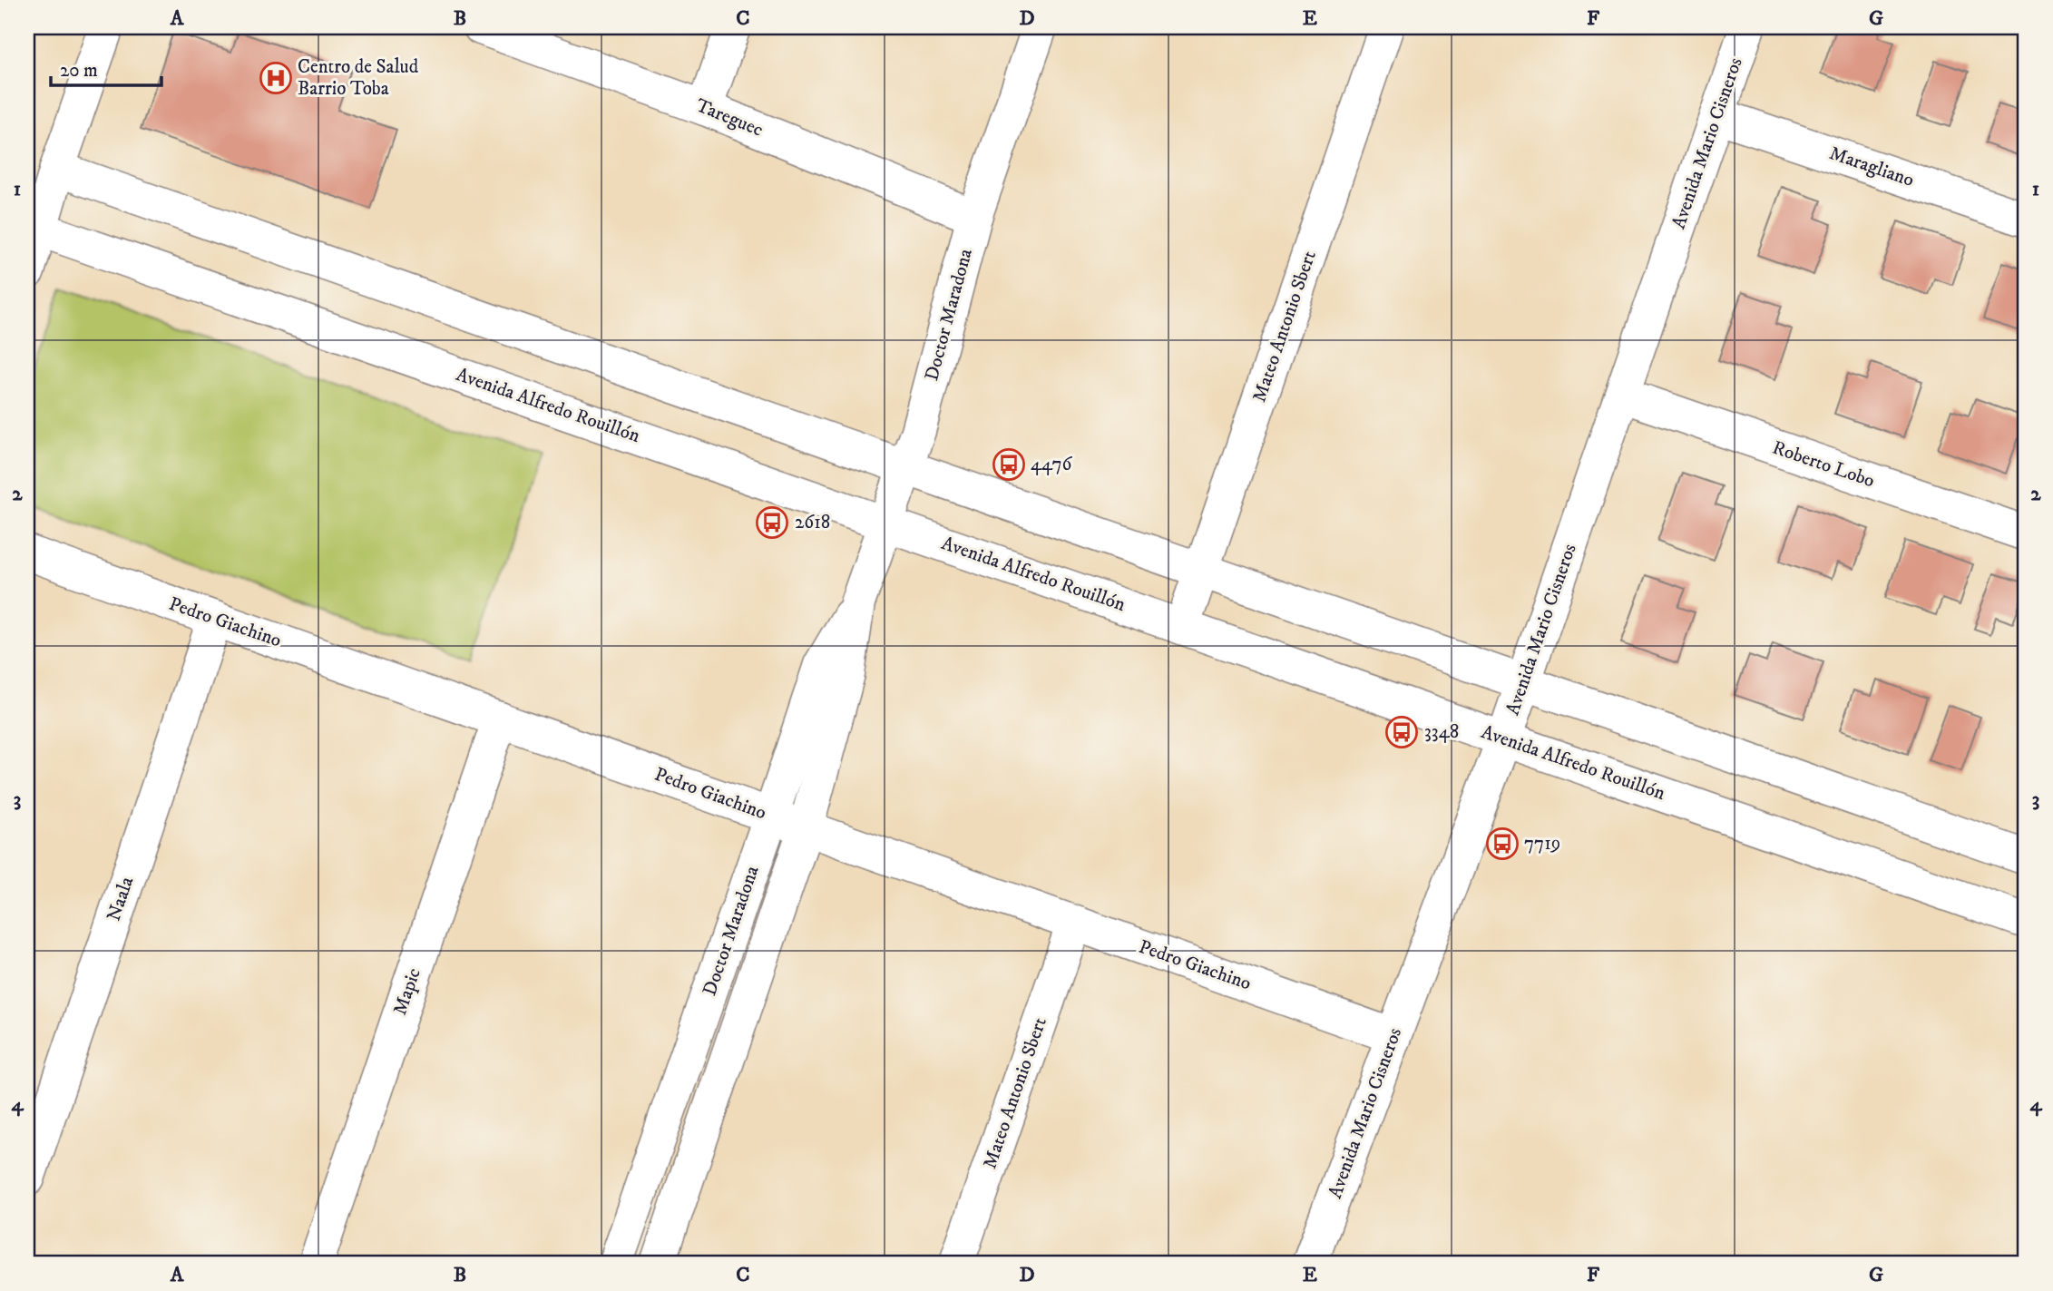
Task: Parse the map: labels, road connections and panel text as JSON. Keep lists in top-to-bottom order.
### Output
{
  "streets": {
    "street": [
      "Tareguec",
      "Avenida Mario Cisneros",
      "Maragliano",
      "Doctor Maradona",
      "Mateo Antonio Sbert",
      "Avenida Alfredo Rouillón",
      "Roberto Lobo",
      "Pedro Giachino",
      "Naala",
      "Mapic"
    ]
  },
  "crossings": [
    ["Tareguec", "Doctor Maradona"],
    ["Avenida Mario Cisneros", "Maragliano"],
    ["Avenida Mario Cisneros", "Avenida Alfredo Rouillón"],
    ["Avenida Mario Cisneros", "Roberto Lobo"],
    ["Avenida Mario Cisneros", "Pedro Giachino"],
    ["Doctor Maradona", "Avenida Alfredo Rouillón"],
    ["Doctor Maradona", "Pedro Giachino"],
    ["Mateo Antonio Sbert", "Avenida Alfredo Rouillón"],
    ["Mateo Antonio Sbert", "Pedro Giachino"],
    ["Pedro Giachino", "Naala"],
    ["Pedro Giachino", "Mapic"]
  ],
  "places": {
    "hospital": ["Centro de Salud Barrio Toba"],
    "bus stop": [
      "4476",
      "2618",
      "3348",
      "7719"
    ]
  },
  "scale_bar": "20 m",
  "grid": {
    "columns": [
      "A",
      "B",
      "C",
      "D",
      "E",
      "F",
      "G"
    ],
    "rows": [
      "1",
      "2",
      "3",
      "4"
    ]
  }
}
